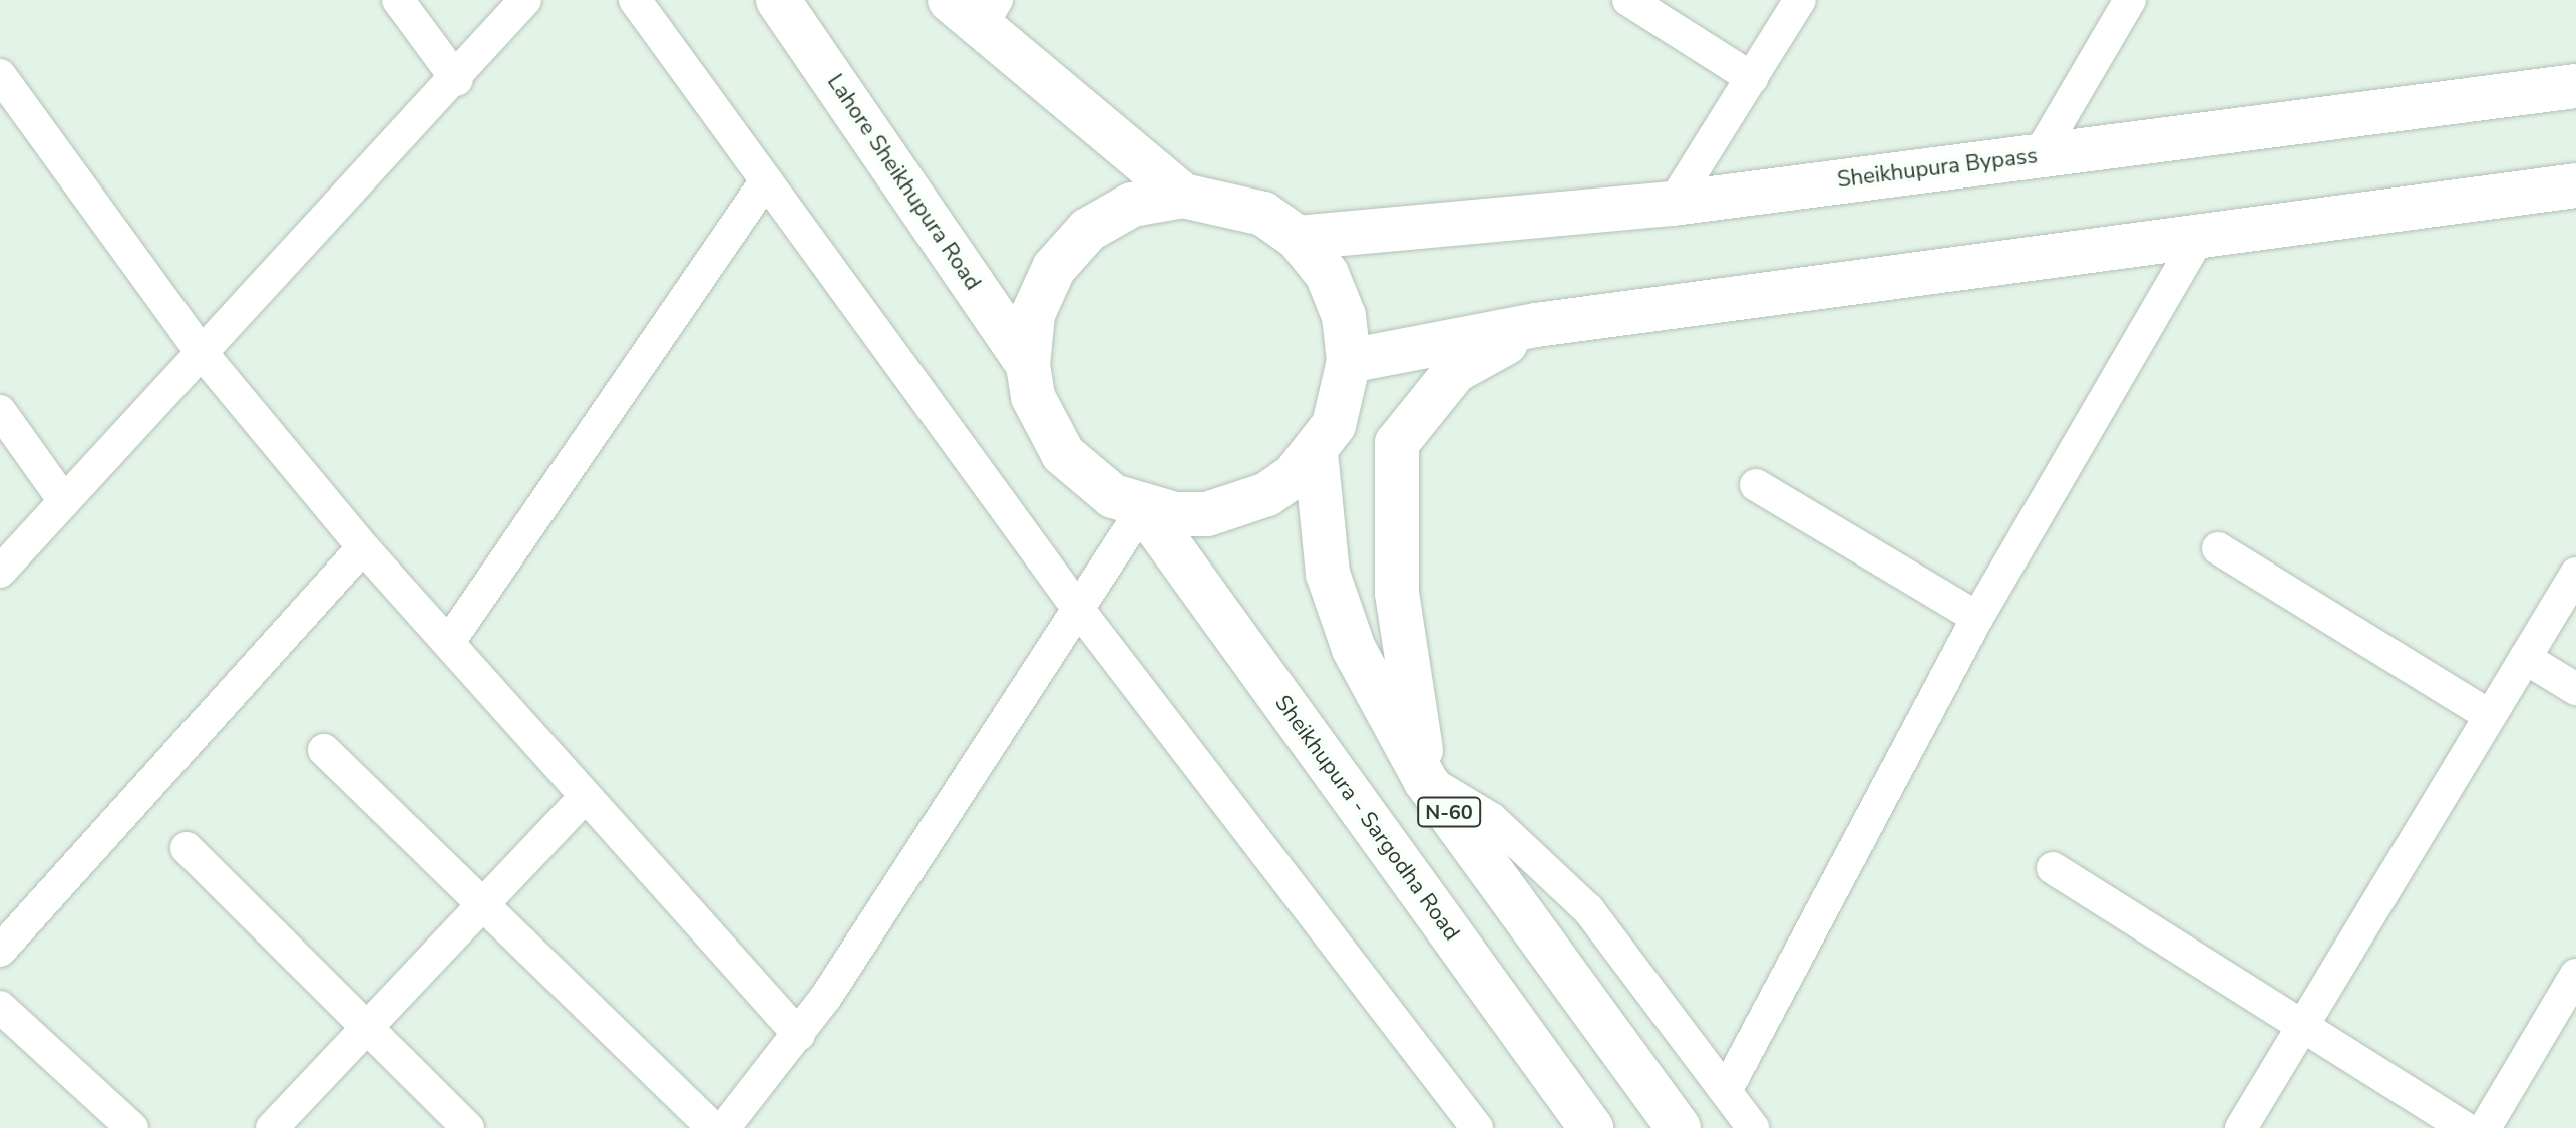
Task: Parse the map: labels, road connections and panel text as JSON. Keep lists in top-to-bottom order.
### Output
{
  "streets": {
    "highway": [
      "Sheikhupura Bypass",
      "Lahore Sheikhupura Road",
      "N-60",
      "Sheikhupura - Sargodha Road"
    ]
  }
}
